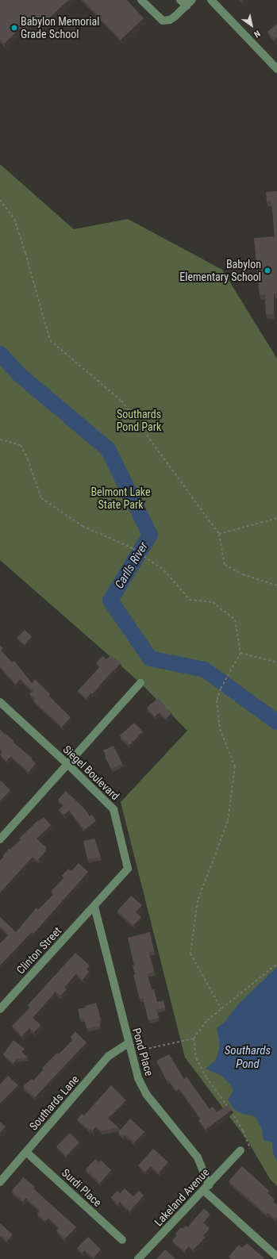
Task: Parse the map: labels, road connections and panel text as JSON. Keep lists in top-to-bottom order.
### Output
{
  "streets": {
    "street": [
      "Siegel Boulevard",
      "Clinton Street",
      "Pond Place",
      "Southards Lane",
      "Surdi Place",
      "Lakeland Avenue"
    ]
  },
  "crossings": [
    ["Siegel Boulevard", "Clinton Street"],
    ["Siegel Boulevard", "Pond Place"],
    ["Clinton Street", "Pond Place"],
    ["Pond Place", "Southards Lane"],
    ["Pond Place", "Lakeland Avenue"],
    ["Southards Lane", "Surdi Place"]
  ],
  "water": ["Carlls River", "Southards Pond"],
  "parks": ["Southards Pond Park", "Belmont Lake State Park"],
  "places": ["Babylon Memorial Grade School", "Babylon Elementary School"],
  "north": "bottom right"
}
